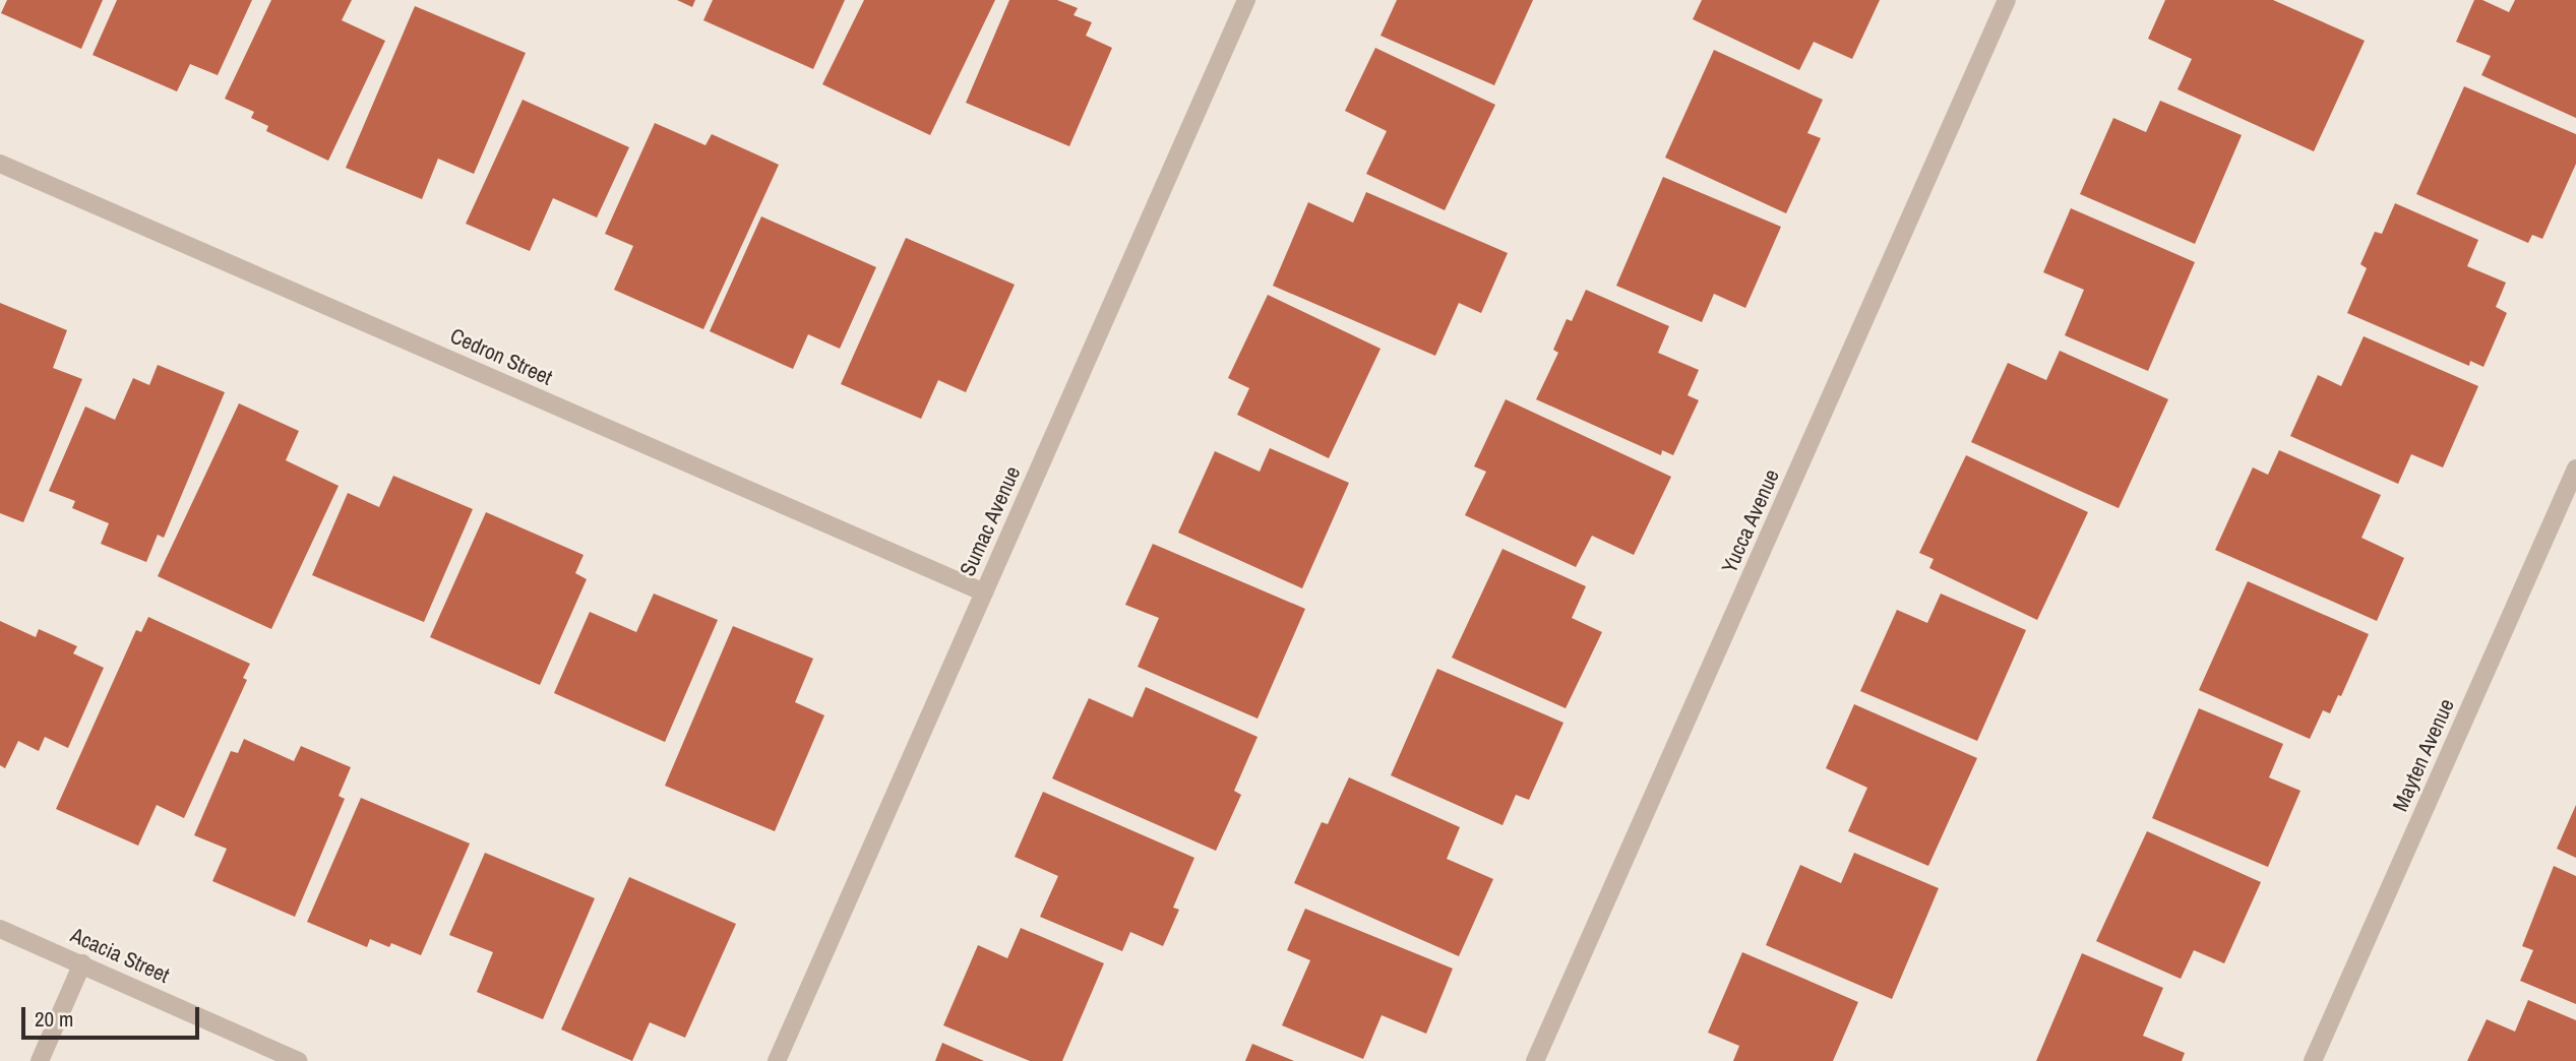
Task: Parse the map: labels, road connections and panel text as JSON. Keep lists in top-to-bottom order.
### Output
{
  "streets": {
    "street": [
      "Cedron Street",
      "Sumac Avenue",
      "Yucca Avenue",
      "Mayten Avenue",
      "Acacia Street"
    ]
  },
  "crossings": [
    ["Cedron Street", "Sumac Avenue"]
  ],
  "scale_bar": "20 m"
}
